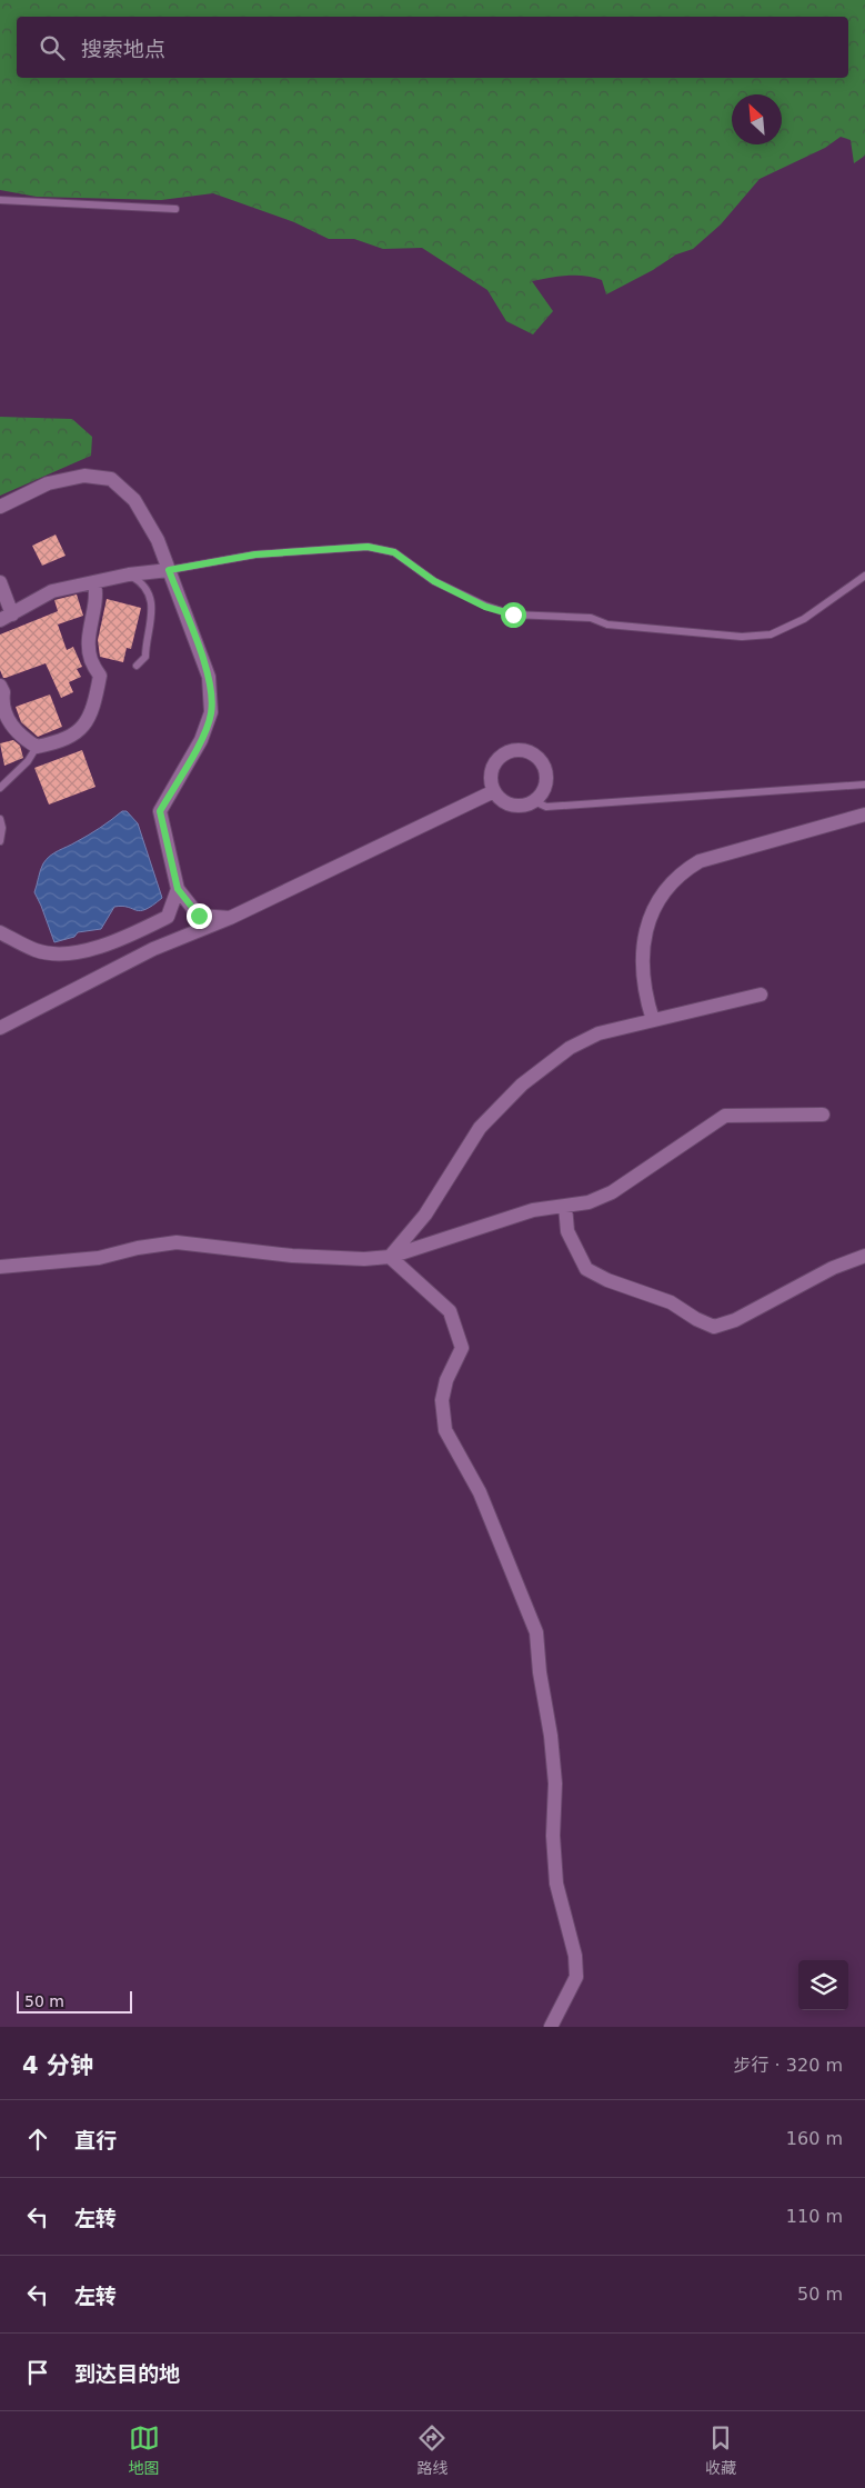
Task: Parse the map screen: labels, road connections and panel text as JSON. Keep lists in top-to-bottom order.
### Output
{
  "scale_bar": "50 m",
  "north": "top left",
  "page": {
    "search": "搜索地点",
    "scale": "50 m",
    "heading": ["4 分钟", "步行 · 320 m"],
    "list": [
      ["直行", "160 m"],
      ["左转", "110 m"],
      ["左转", "50 m"],
      "到达目的地"
    ],
    "nav": ["地图", "路线", "收藏"]
  }
}
